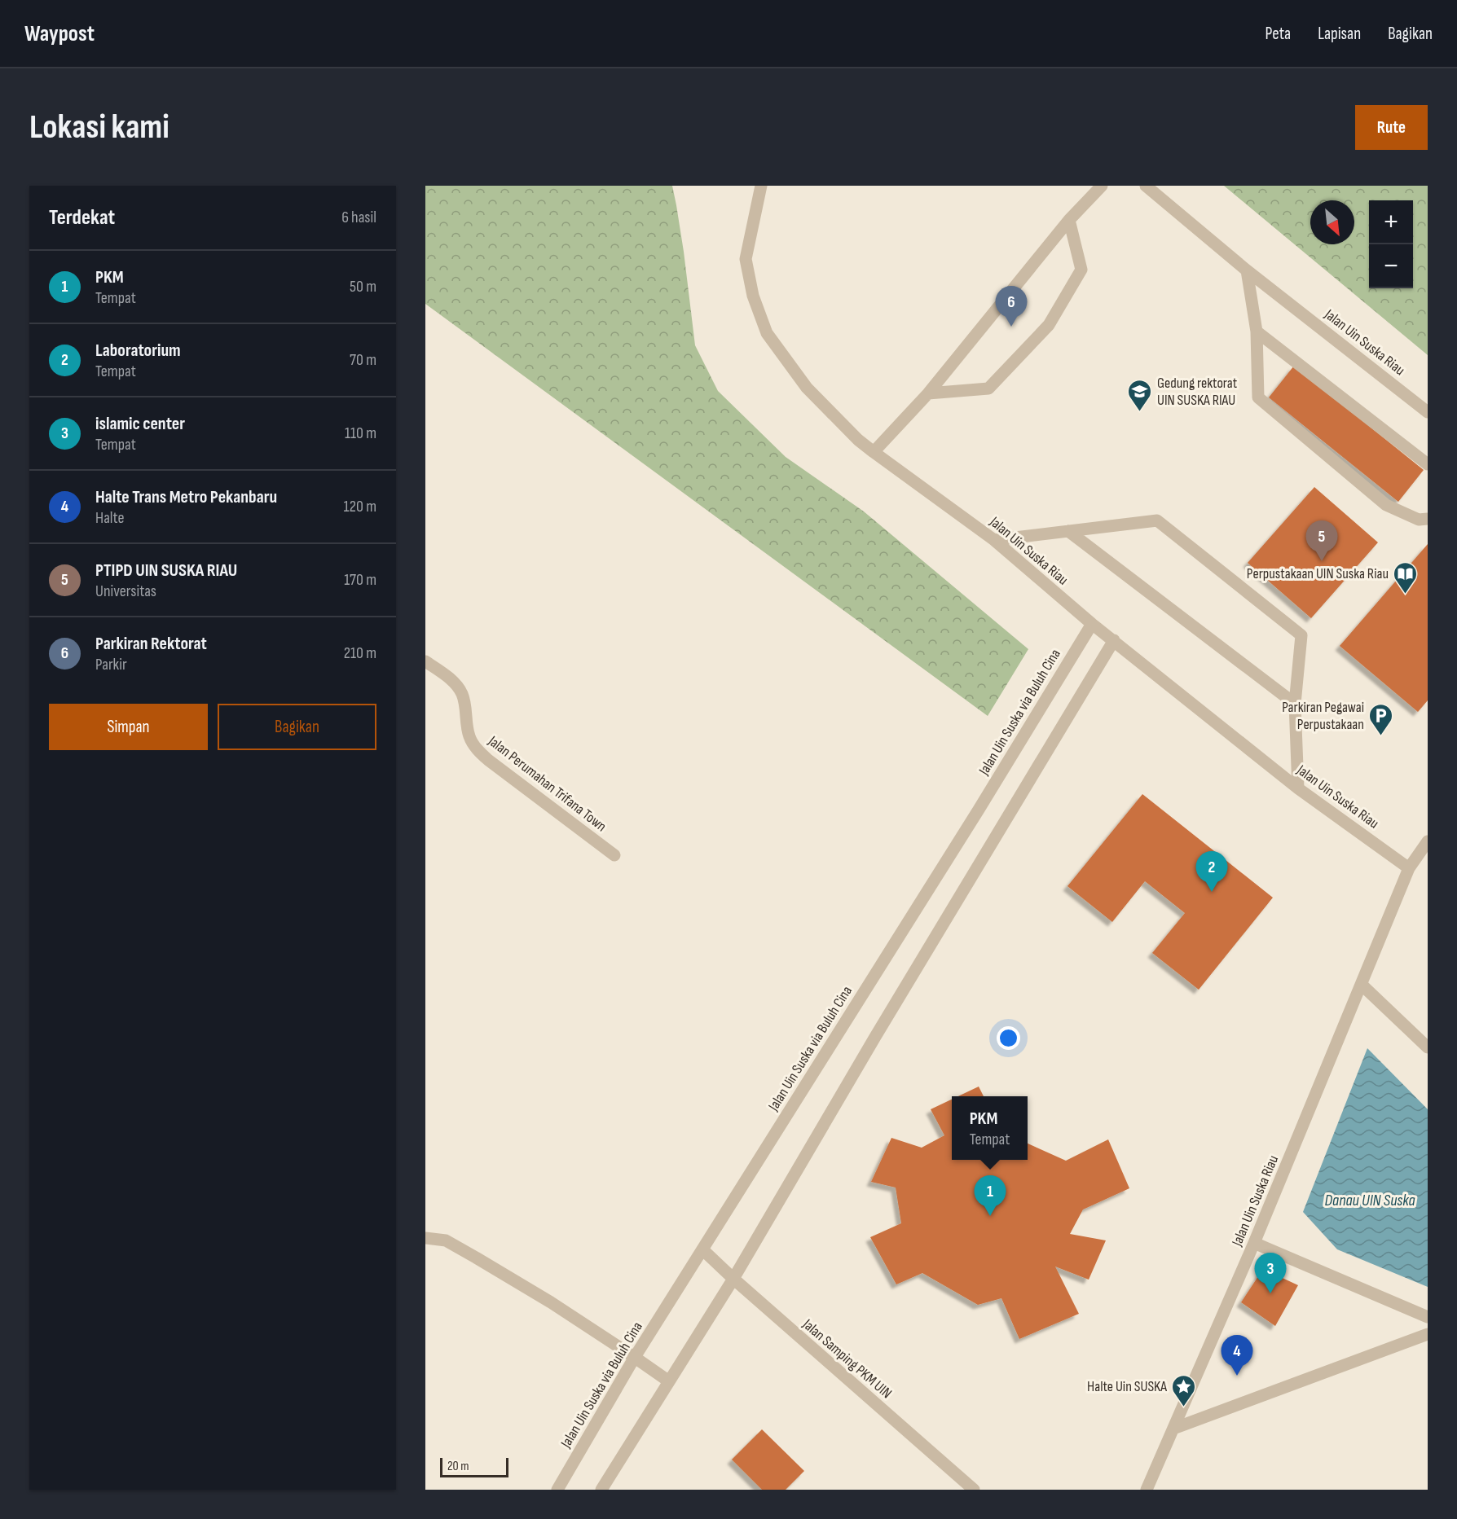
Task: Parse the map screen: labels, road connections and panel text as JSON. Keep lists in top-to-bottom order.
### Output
{
  "streets": {
    "street": [
      "Jalan Uin Suska Riau",
      "Jalan Uin Suska via Buluh Cina",
      "Jalan Perumahan Trifana Town",
      "Jalan Samping PKM UIN"
    ]
  },
  "crossings": [
    ["Jalan Uin Suska Riau", "Jalan Uin Suska via Buluh Cina"],
    ["Jalan Uin Suska via Buluh Cina", "Jalan Samping PKM UIN"]
  ],
  "water": ["Danau UIN Suska"],
  "places": {
    "school or university": ["Gedung rektorat UIN SUSKA RIAU"],
    "library": ["Perpustakaan UIN Suska Riau"],
    "parking": ["Parkiran Pegawai Perpustakaan"],
    "place": ["Halte Uin SUSKA"]
  },
  "scale_bar": "20 m",
  "north": "bottom right",
  "page": {
    "header": "Waypost",
    "nav": ["Peta", "Lapisan", "Bagikan"],
    "buttons": [
      "Rute",
      ["Simpan", "Bagikan"]
    ],
    "title": "Lokasi kami",
    "heading": ["Terdekat", "6 hasil"],
    "map_buttons": ["+", "−"],
    "list": [
      {
        "mark": "1",
        "name": "PKM",
        "note": "Tempat",
        "value": "50 m"
      },
      {
        "mark": "2",
        "name": "Laboratorium",
        "note": "Tempat",
        "value": "70 m"
      },
      {
        "mark": "3",
        "name": "islamic center",
        "note": "Tempat",
        "value": "110 m"
      },
      {
        "mark": "4",
        "name": "Halte Trans Metro Pekanbaru",
        "note": "Halte",
        "value": "120 m"
      },
      {
        "mark": "5",
        "name": "PTIPD UIN SUSKA RIAU",
        "note": "Universitas",
        "value": "170 m"
      },
      {
        "mark": "6",
        "name": "Parkiran Rektorat",
        "note": "Parkir",
        "value": "210 m"
      }
    ],
    "pins": [
      "6",
      "5",
      "2",
      "1",
      "3",
      "4"
    ],
    "popup": ["PKM", "Tempat"],
    "scale": "20 m"
  }
}
